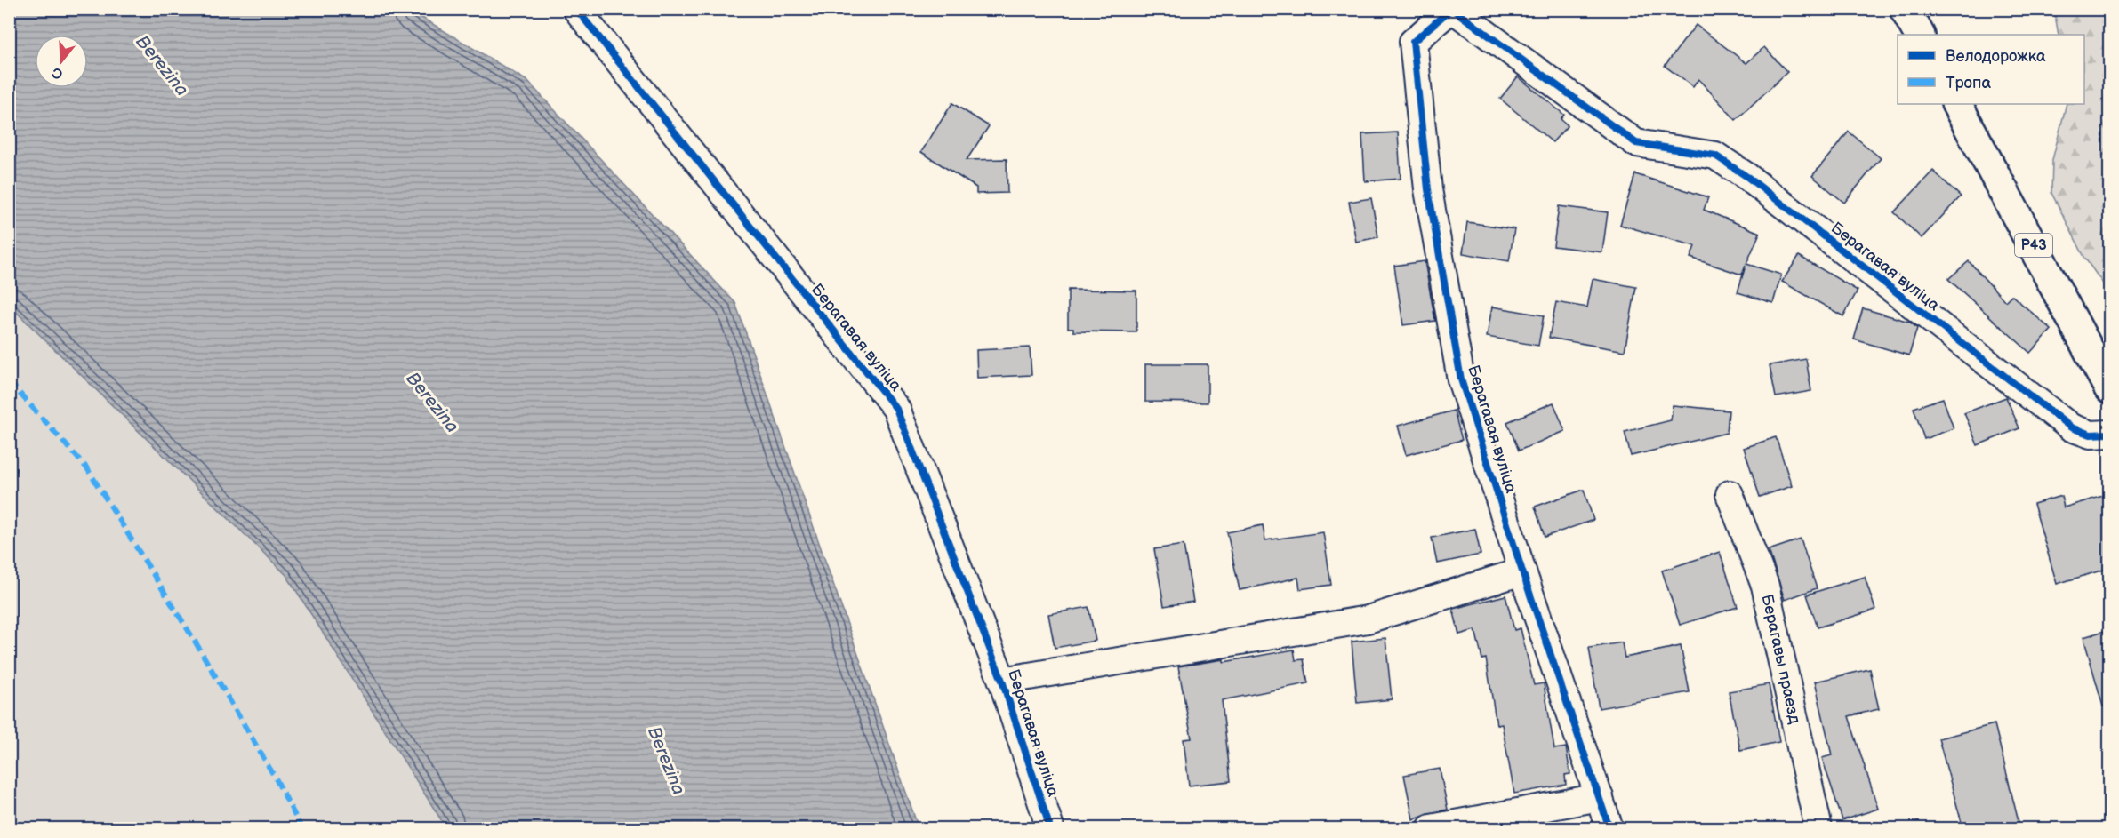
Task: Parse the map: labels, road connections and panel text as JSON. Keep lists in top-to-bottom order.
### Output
{
  "streets": {
    "main road": ["Р43"],
    "street": ["Берагавая вуліца", "Берагавы праезд"]
  },
  "water": ["Berezina"],
  "legend": ["Велодорожка", "Тропа"],
  "north": "bottom"
}
